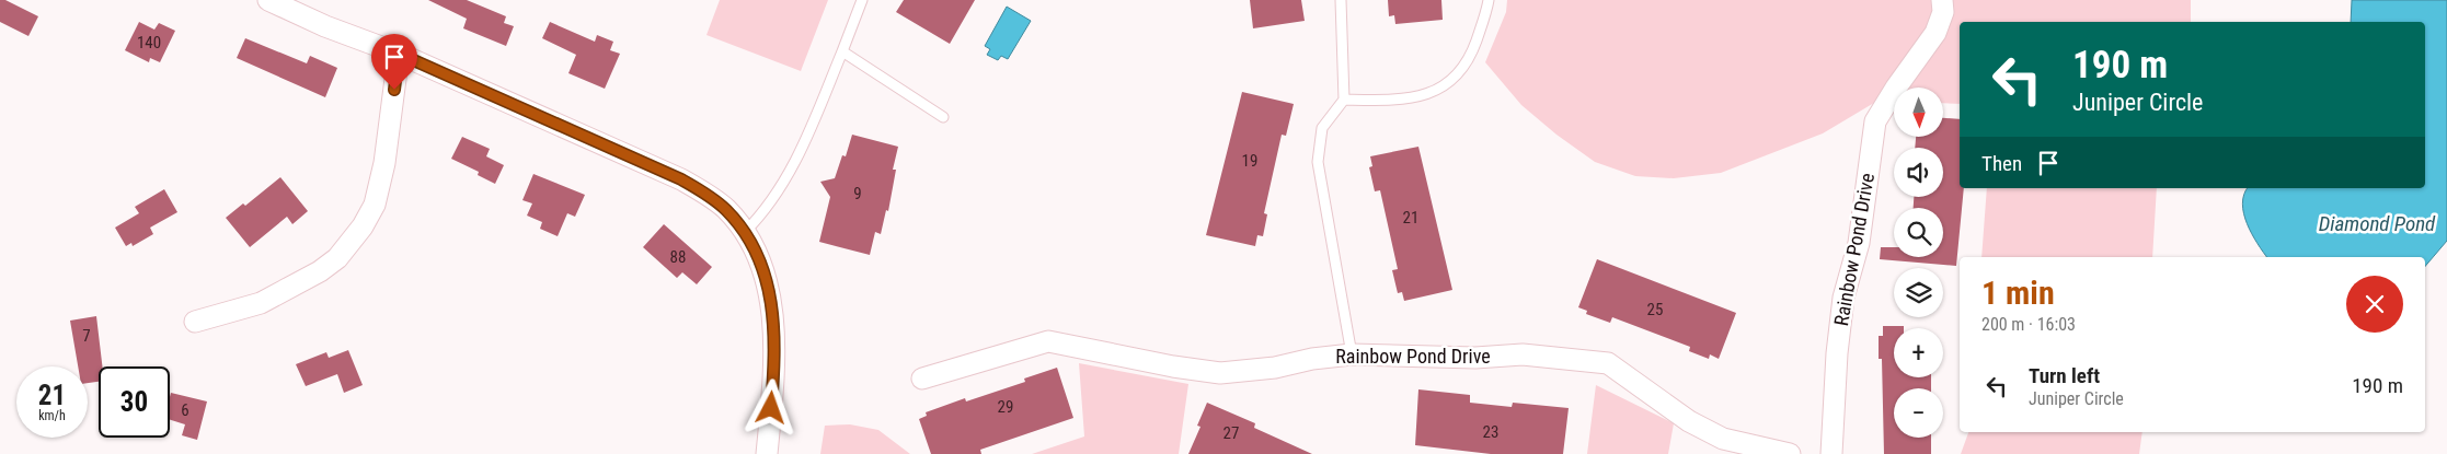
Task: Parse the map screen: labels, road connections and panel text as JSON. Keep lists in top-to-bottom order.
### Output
{
  "streets": {
    "street": ["Rainbow Pond Drive"]
  },
  "water": ["Diamond Pond"],
  "house_numbers": [
    "140",
    "19",
    "9",
    "21",
    "88",
    "25",
    "7",
    "29",
    "6",
    "23",
    "27"
  ],
  "north": "bottom",
  "page": {
    "turn": ["190 m", "Juniper Circle"],
    "map_buttons": ["+", "−"],
    "then": "Then",
    "heading": ["1 min", "200 m · 16:03"],
    "list": [
      {
        "name": "Turn left",
        "note": "Juniper Circle",
        "value": "190 m"
      }
    ],
    "speed": "21 km/h",
    "limit": "30"
  }
}
